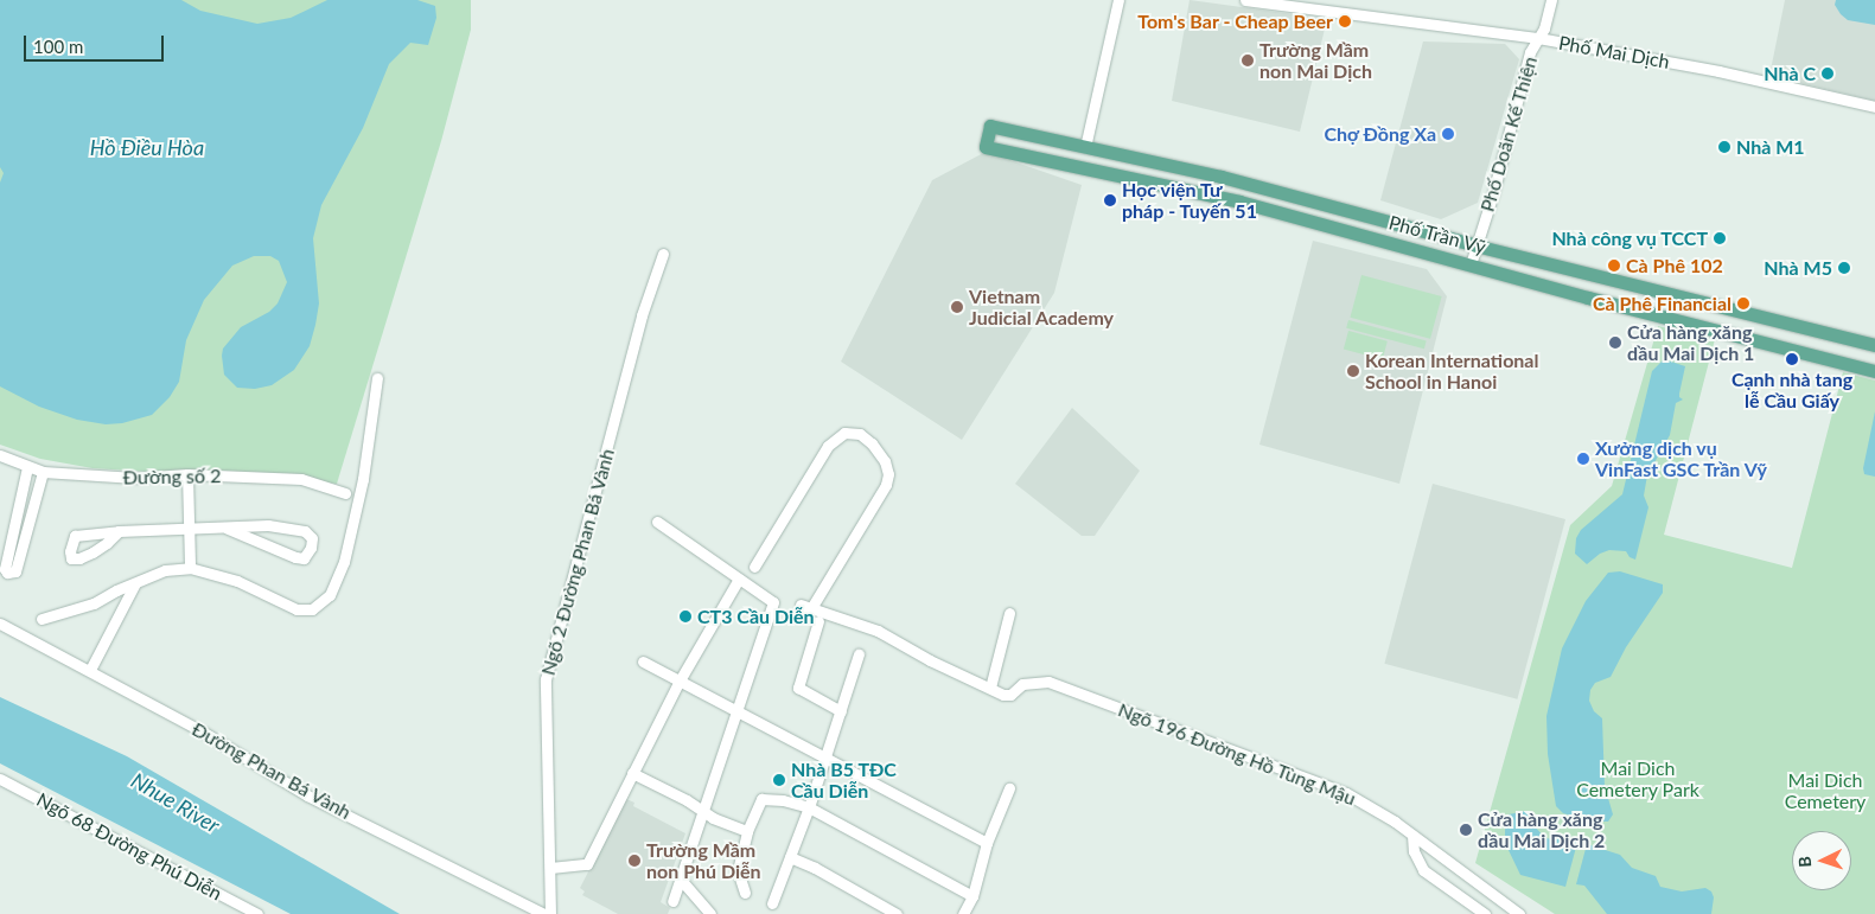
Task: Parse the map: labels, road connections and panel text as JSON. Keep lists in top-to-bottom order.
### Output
{
  "streets": {
    "main road": ["Phố Trần Vỹ"],
    "street": [
      "Phố Mai Dịch",
      "Phố Doãn Kế Thiện",
      "Đường số 2",
      "Ngõ 2 Đường Phan Bá Vành",
      "Ngõ 196 Đường Hồ Tùng Mậu",
      "Đường Phan Bá Vành",
      "Ngõ 68 Đường Phú Diễn"
    ]
  },
  "crossings": [
    ["Phố Mai Dịch", "Phố Doãn Kế Thiện"],
    ["Phố Doãn Kế Thiện", "Phố Trần Vỹ"]
  ],
  "water": ["Hồ Điều Hòa", "Nhue River"],
  "parks": ["Mai Dich Cemetery Park", "Mai Dich Cemetery"],
  "places": [
    "Tom's Bar - Cheap Beer",
    "Trường Mầm non Mai Dịch",
    "Nhà C",
    "Chợ Đồng Xa",
    "Nhà M1",
    "Học viện Tư pháp - Tuyến 51",
    "Nhà công vụ TCCT",
    "Cà Phê 102",
    "Nhà M5",
    "Cà Phê Financial",
    "Vietnam Judicial Academy",
    "Cửa hàng xăng dầu Mai Dịch 1",
    "Cạnh nhà tang lễ Cầu Giấy",
    "Korean International School in Hanoi",
    "Xưởng dịch vụ VinFast GSC Trần Vỹ",
    "CT3 Cầu Diễn",
    "Nhà B5 TĐC Cầu Diễn",
    "Cửa hàng xăng dầu Mai Dịch 2",
    "Trường Mầm non Phú Diễn"
  ],
  "scale_bar": "100 m",
  "north": "left"
}
